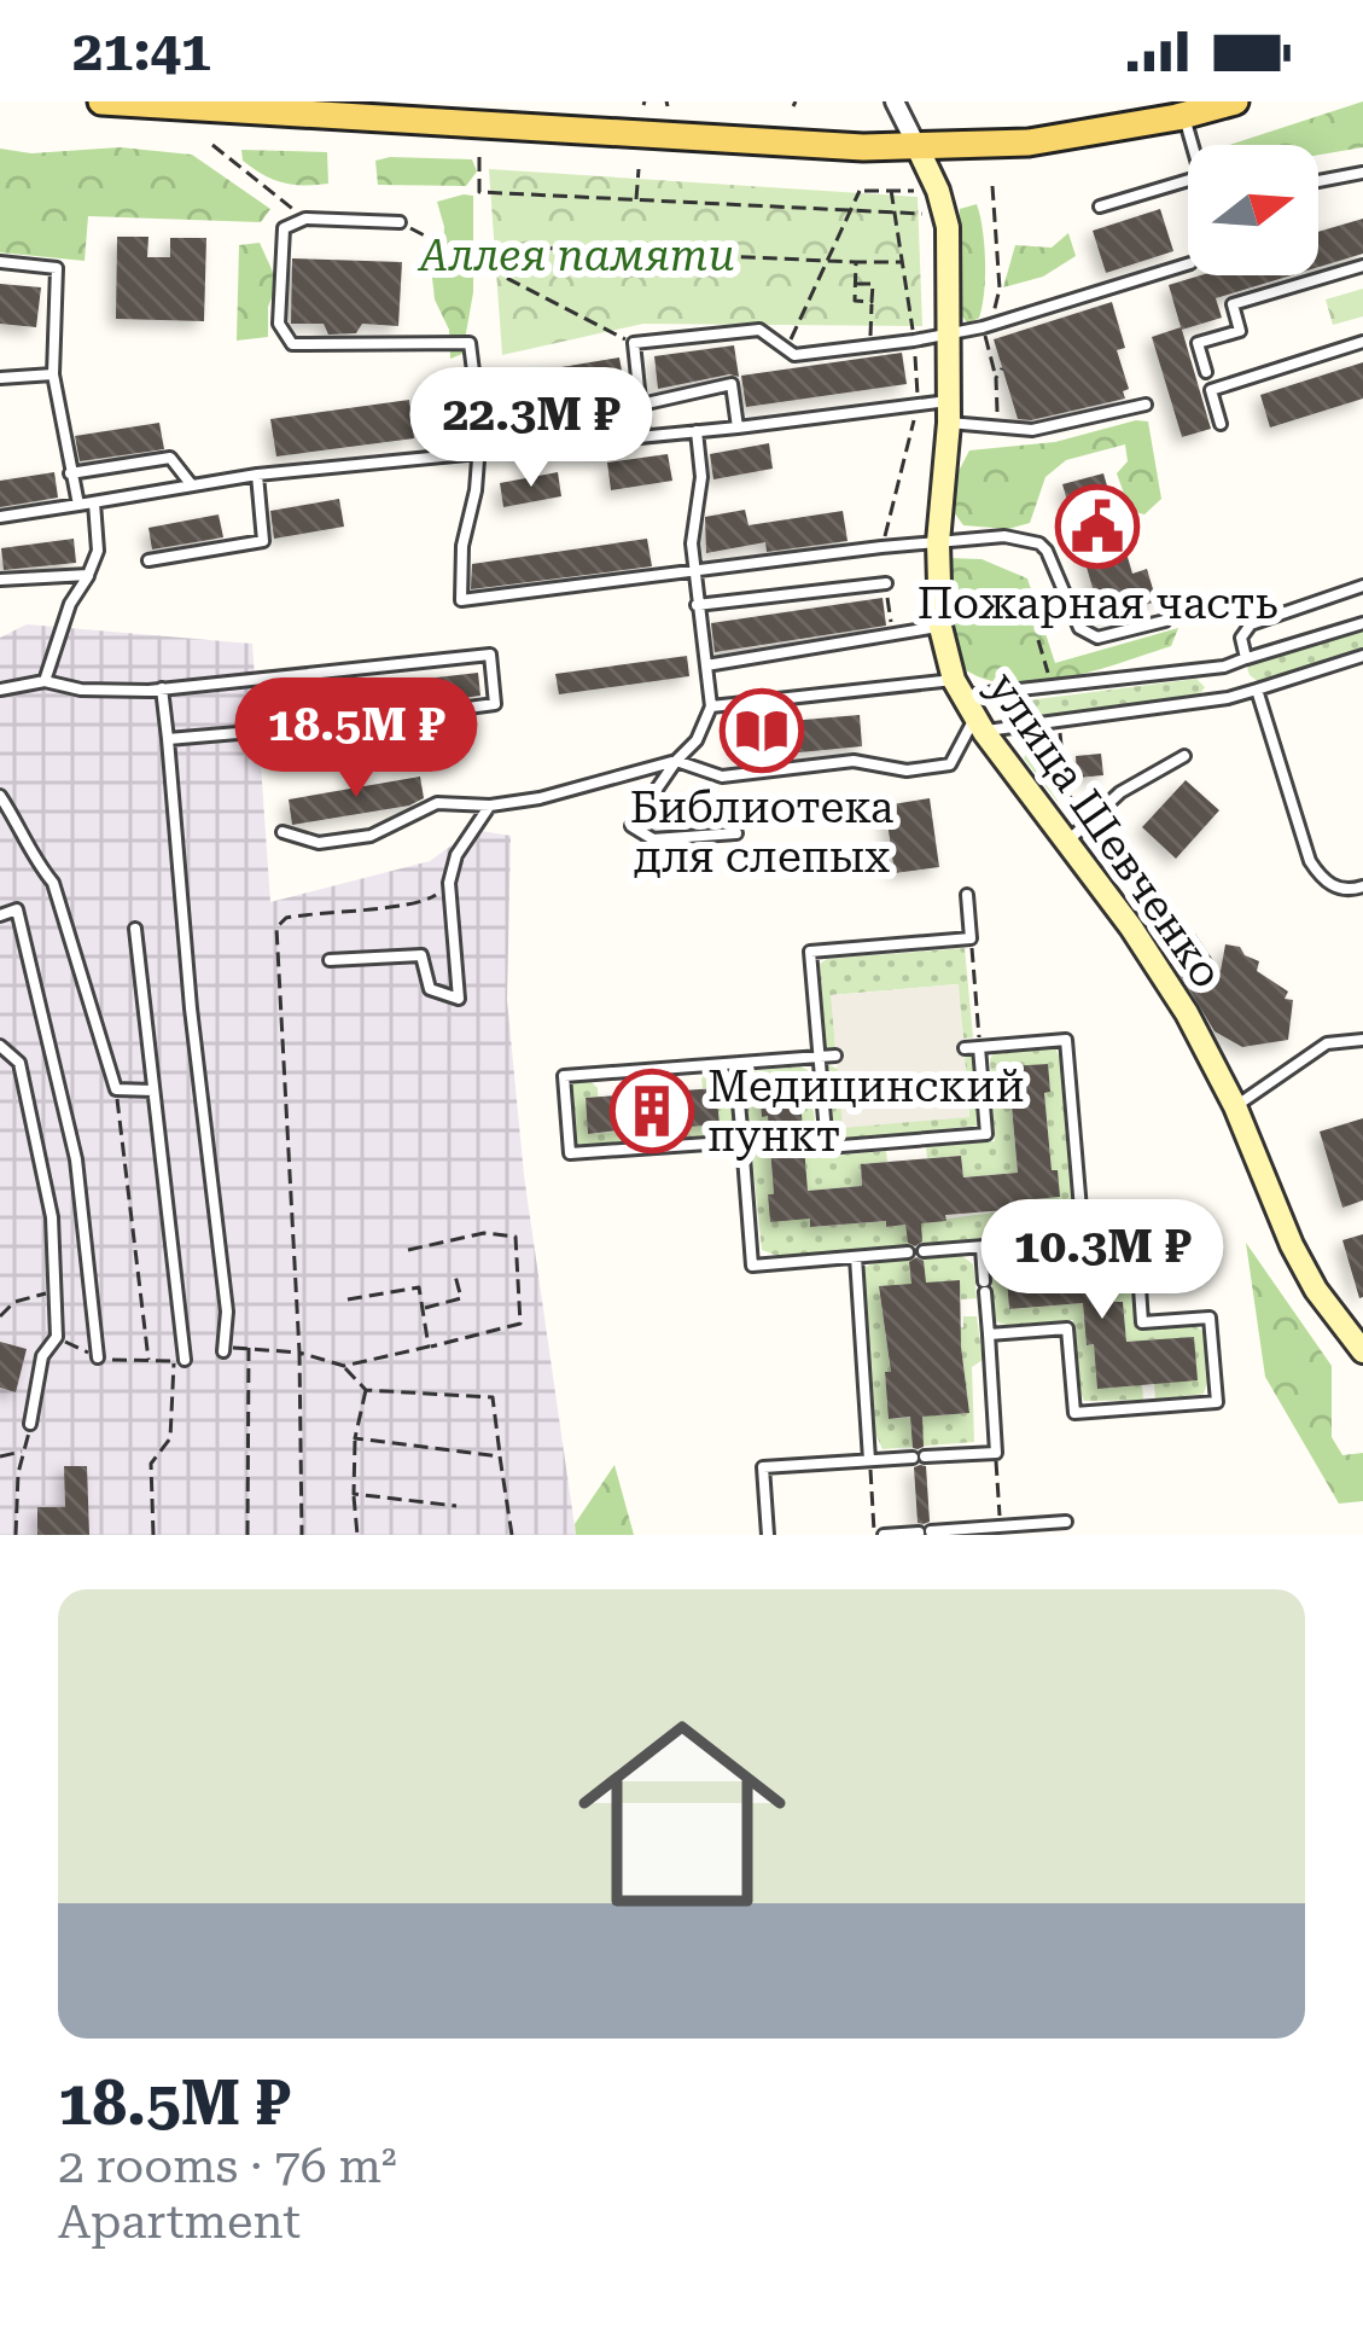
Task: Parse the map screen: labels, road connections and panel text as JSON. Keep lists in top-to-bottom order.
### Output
{
  "streets": {
    "main road": ["улица Шевченко"]
  },
  "parks": ["Аллея памяти"],
  "places": {
    "public building": ["Пожарная часть"],
    "library": ["Библиотека для слепых"],
    "building": ["Медицинский пункт"]
  },
  "north": "right",
  "page": {
    "status": "21:41",
    "price": ["22.3M ₽", "18.5M ₽", "10.3M ₽"],
    "list": [
      {
        "name": "18.5M ₽",
        "note": "2 rooms · 76 m² · Apartment"
      }
    ]
  }
}
